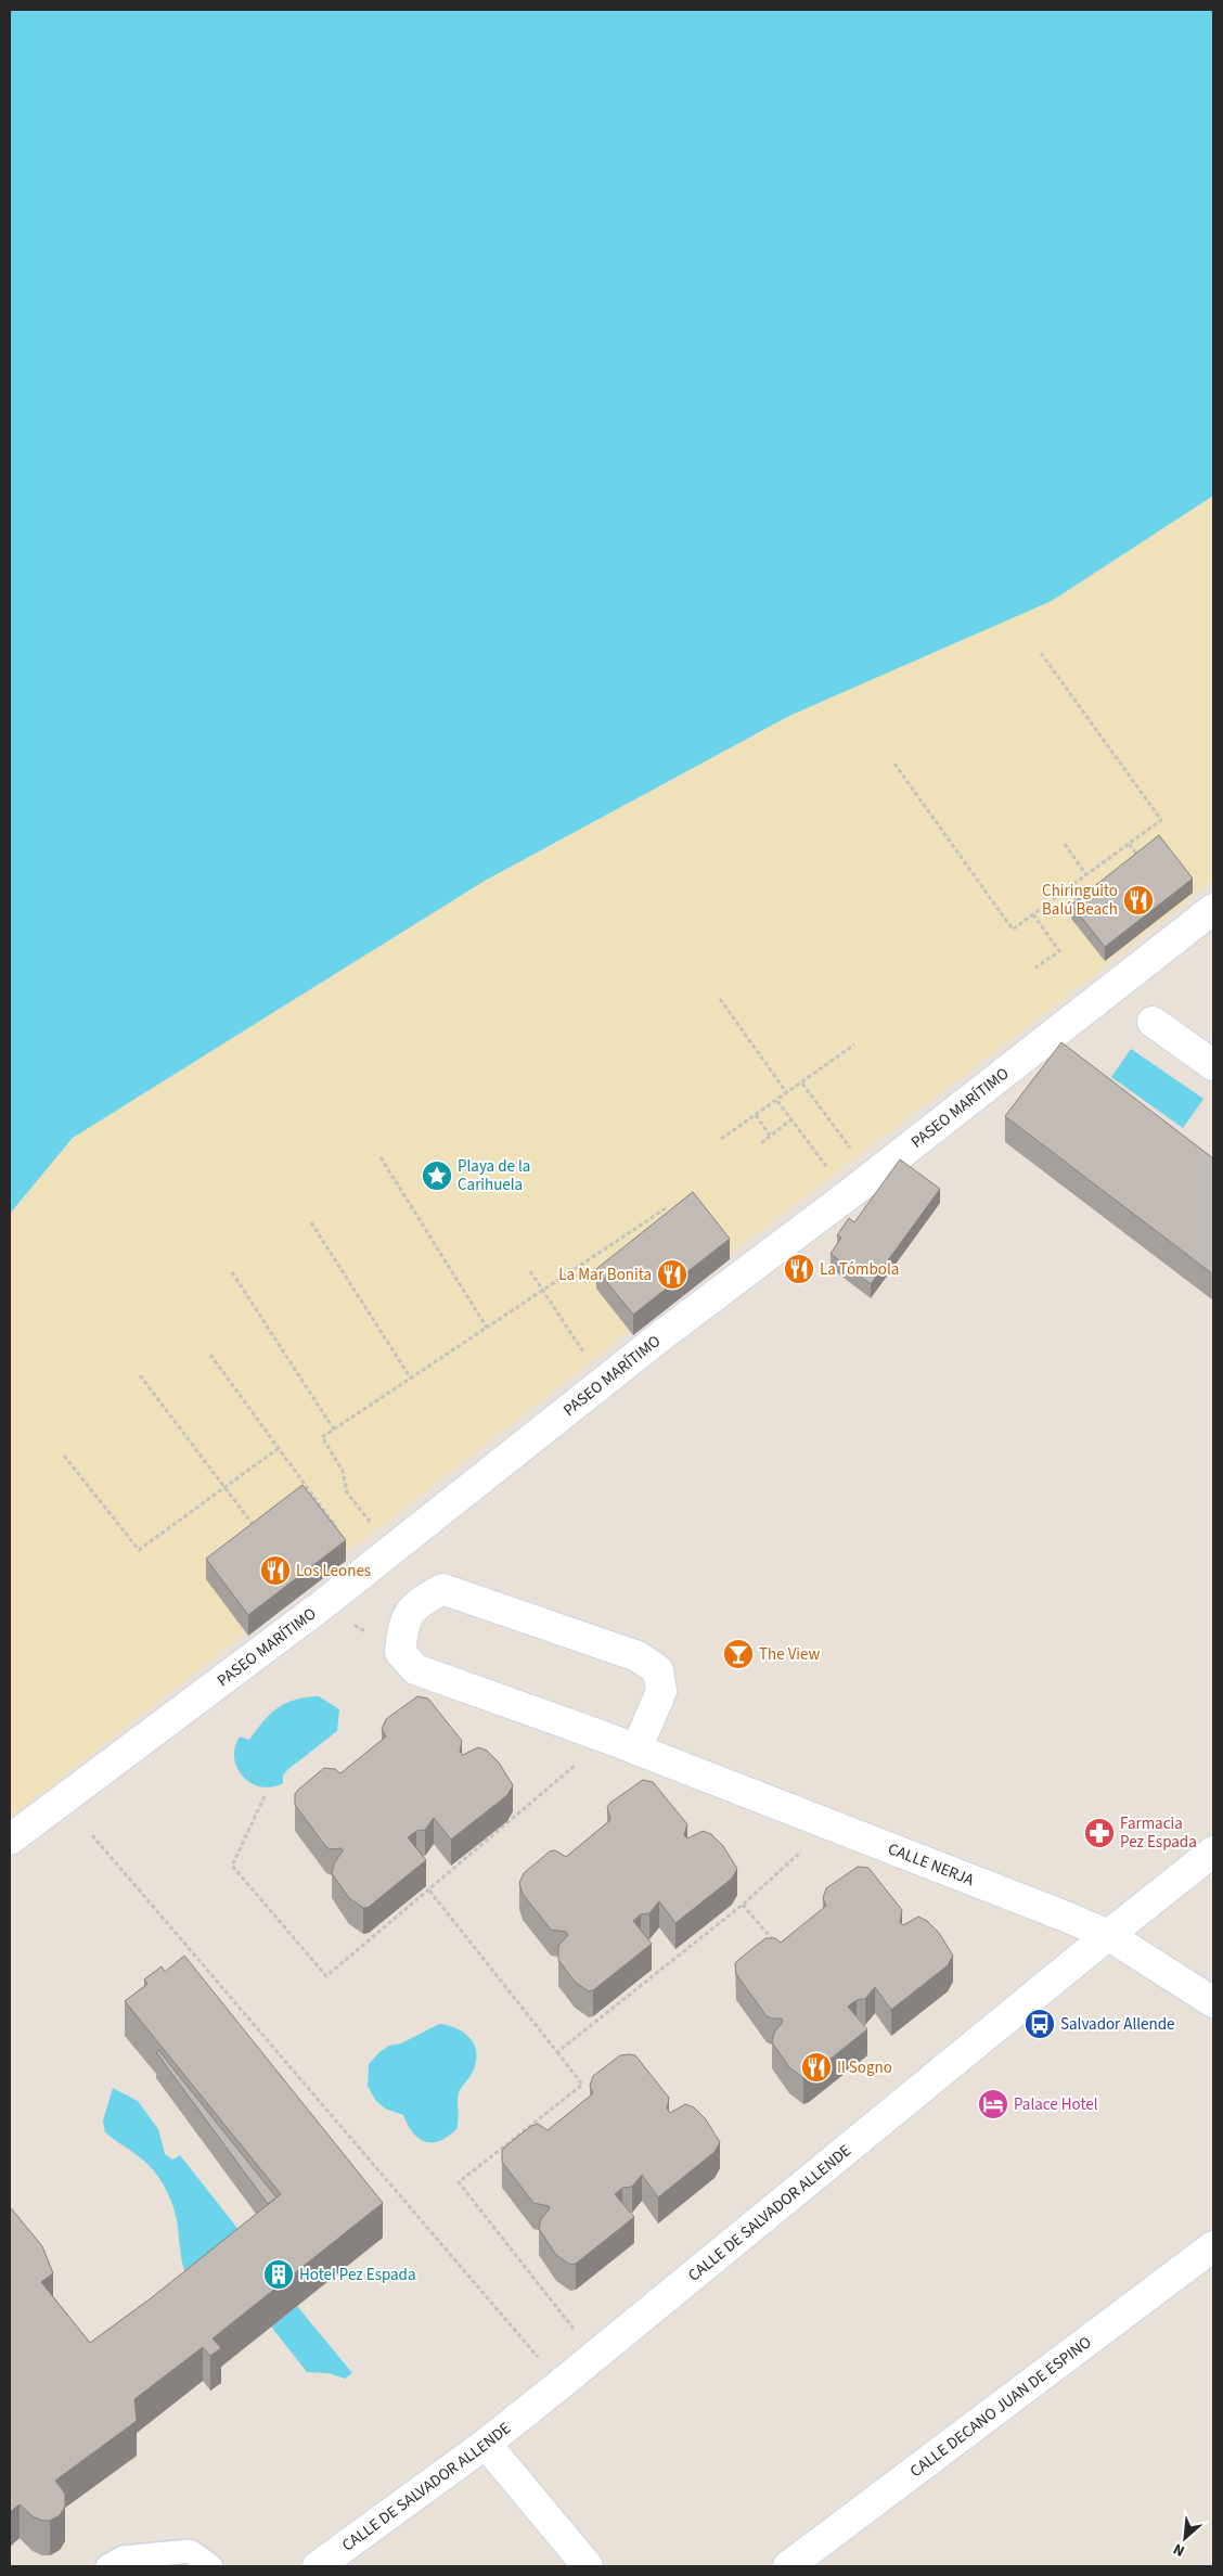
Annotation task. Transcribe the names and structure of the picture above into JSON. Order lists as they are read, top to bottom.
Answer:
{
  "streets": {
    "street": [
      "PASEO MARÍTIMO",
      "CALLE NERJA",
      "CALLE DE SALVADOR ALLENDE",
      "CALLE DECANO JUAN DE ESPINO"
    ]
  },
  "crossings": [
    ["CALLE NERJA", "CALLE DE SALVADOR ALLENDE"]
  ],
  "places": {
    "restaurant": [
      "Chiringuito Balú Beach",
      "La Tómbola",
      "La Mar Bonita",
      "Los Leones",
      "Il Sogno"
    ],
    "place": ["Playa de la Carihuela"],
    "bar": ["The View"],
    "pharmacy": ["Farmacia Pez Espada"],
    "bus stop": ["Salvador Allende"],
    "hotel": ["Palace Hotel"],
    "building": ["Hotel Pez Espada"]
  },
  "north": "bottom left"
}
